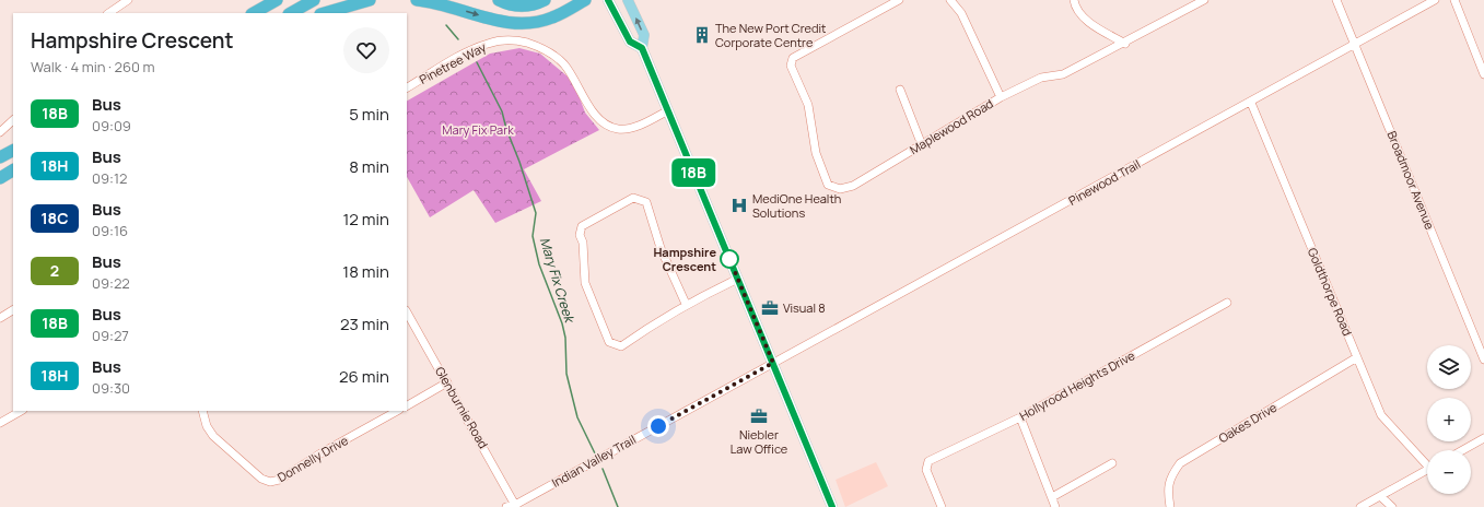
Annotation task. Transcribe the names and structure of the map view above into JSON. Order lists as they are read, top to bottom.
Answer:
{
  "streets": {
    "street": [
      "Pinetree Way",
      "Maplewood Road",
      "Broadmoor Avenue",
      "Pinewood Trail",
      "Goldthorpe Road",
      "Hollyrood Heights Drive",
      "Glenburnie Road",
      "Oakes Drive",
      "Donnelly Drive",
      "Indian Valley Trail"
    ]
  },
  "crossings": [
    ["Broadmoor Avenue", "Pinewood Trail"],
    ["Pinewood Trail", "Goldthorpe Road"],
    ["Pinewood Trail", "Indian Valley Trail"],
    ["Goldthorpe Road", "Oakes Drive"],
    ["Glenburnie Road", "Indian Valley Trail"]
  ],
  "water": ["Mary Fix Creek"],
  "parks": ["Mary Fix Park"],
  "places": {
    "building": ["The New Port Credit Corporate Centre"],
    "hospital": ["MediOne Health Solutions"],
    "other": ["Hampshire Crescent"],
    "office": ["Visual 8", "Niebler Law Office"]
  },
  "lines": ["bus line 18B"],
  "page": {
    "on_map": "18B",
    "heading": ["Hampshire Crescent", "Walk · 4 min · 260 m"],
    "list": [
      {
        "mark": "18B",
        "name": "Bus",
        "note": "09:09",
        "value": "5 min"
      },
      {
        "mark": "18H",
        "name": "Bus",
        "note": "09:12",
        "value": "8 min"
      },
      {
        "mark": "18C",
        "name": "Bus",
        "note": "09:16",
        "value": "12 min"
      },
      {
        "mark": "2",
        "name": "Bus",
        "note": "09:22",
        "value": "18 min"
      },
      {
        "mark": "18B",
        "name": "Bus",
        "note": "09:27",
        "value": "23 min"
      },
      {
        "mark": "18H",
        "name": "Bus",
        "note": "09:30",
        "value": "26 min"
      }
    ],
    "map_buttons": ["+", "−"]
  }
}
